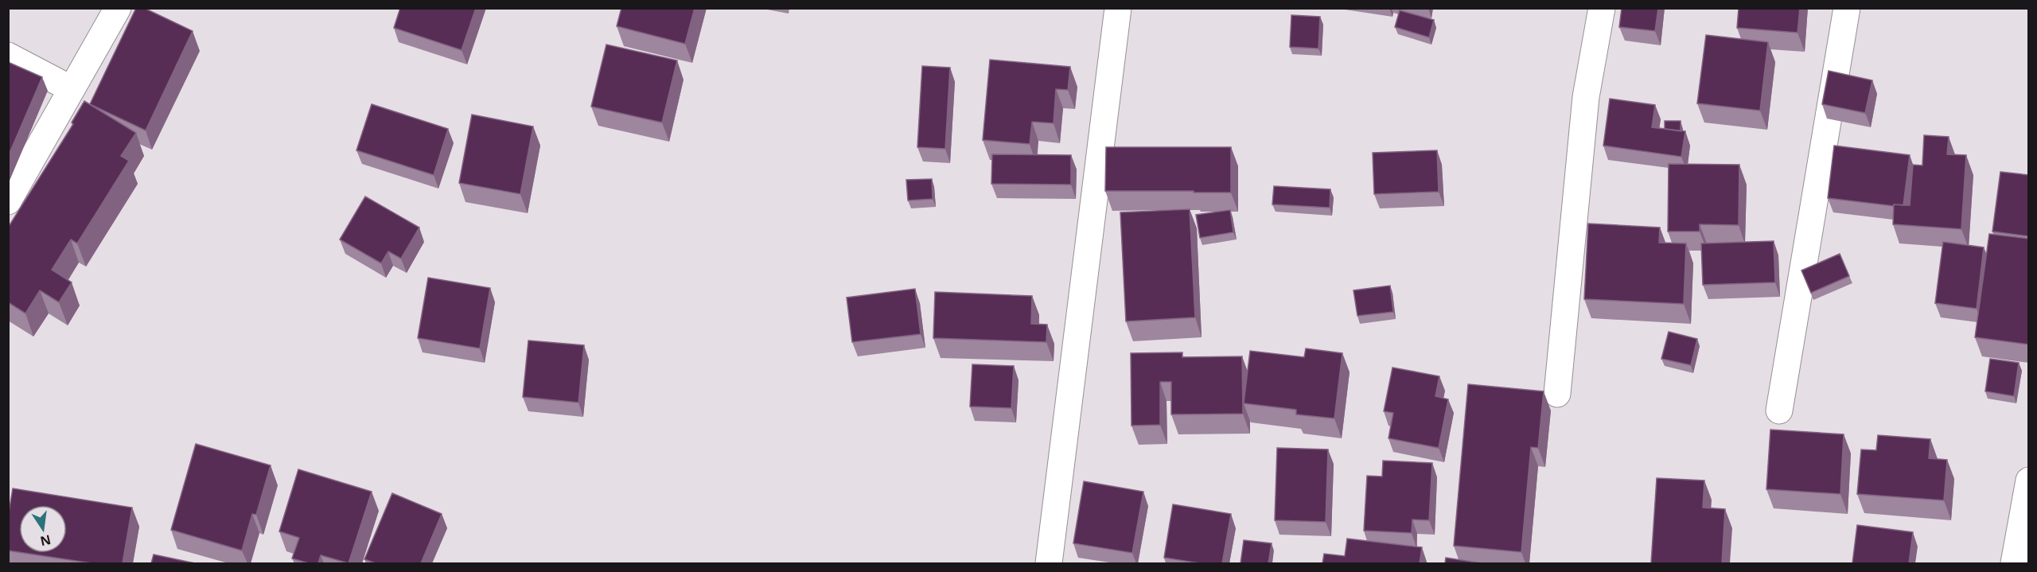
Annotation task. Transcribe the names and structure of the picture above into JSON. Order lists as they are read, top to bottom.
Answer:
{
  "north": "bottom"
}
